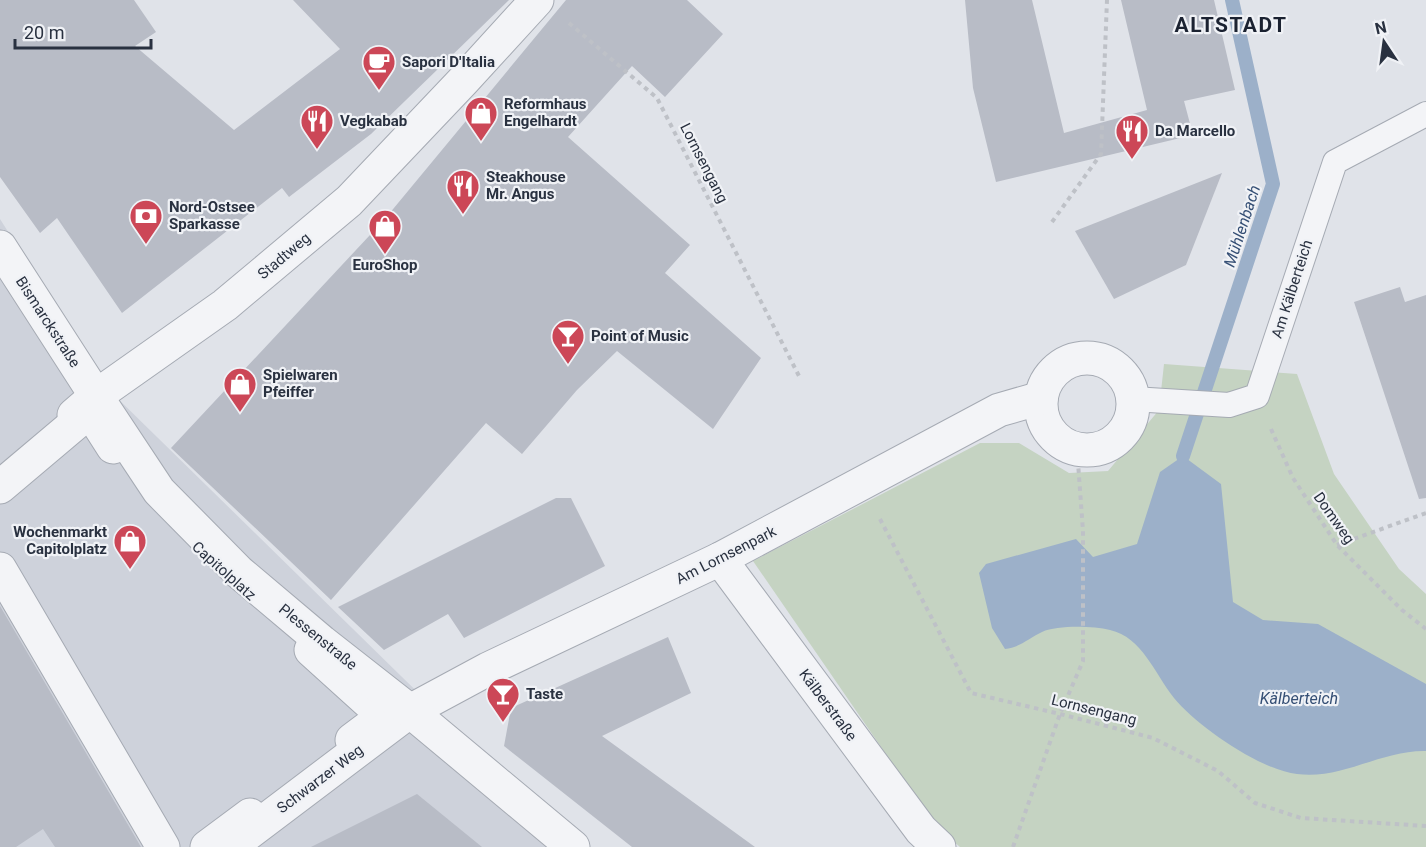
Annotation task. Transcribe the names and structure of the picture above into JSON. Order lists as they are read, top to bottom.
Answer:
{
  "streets": {
    "street": [
      "Stadtweg",
      "Bismarckstraße",
      "Am Lornsenpark",
      "Capitolplatz",
      "Plessenstraße",
      "Kälberstraße",
      "Schwarzer Weg"
    ],
    "lane": ["Am Kälberteich"],
    "path": ["Lornsengang", "Domweg"]
  },
  "crossings": [
    ["Lornsengang", "Stadtweg"],
    ["Lornsengang", "Am Lornsenpark"],
    ["Stadtweg", "Bismarckstraße"],
    ["Stadtweg", "Plessenstraße"],
    ["Am Kälberteich", "Domweg"],
    ["Bismarckstraße", "Plessenstraße"],
    ["Am Lornsenpark", "Plessenstraße"],
    ["Am Lornsenpark", "Kälberstraße"],
    ["Am Lornsenpark", "Schwarzer Weg"],
    ["Plessenstraße", "Schwarzer Weg"]
  ],
  "districts": ["ALTSTADT"],
  "water": ["Mühlenbach", "Kälberteich"],
  "places": {
    "cafe": ["Sapori D'Italia"],
    "shop": [
      "Reformhaus Engelhardt",
      "EuroShop",
      "Spielwaren Pfeiffer",
      "Wochenmarkt Capitolplatz"
    ],
    "restaurant": ["Vegkabab", "Da Marcello", "Steakhouse Mr. Angus"],
    "bank": ["Nord-Ostsee Sparkasse"],
    "bar": ["Point of Music", "Taste"]
  },
  "scale_bar": "20 m",
  "north": "top"
}
